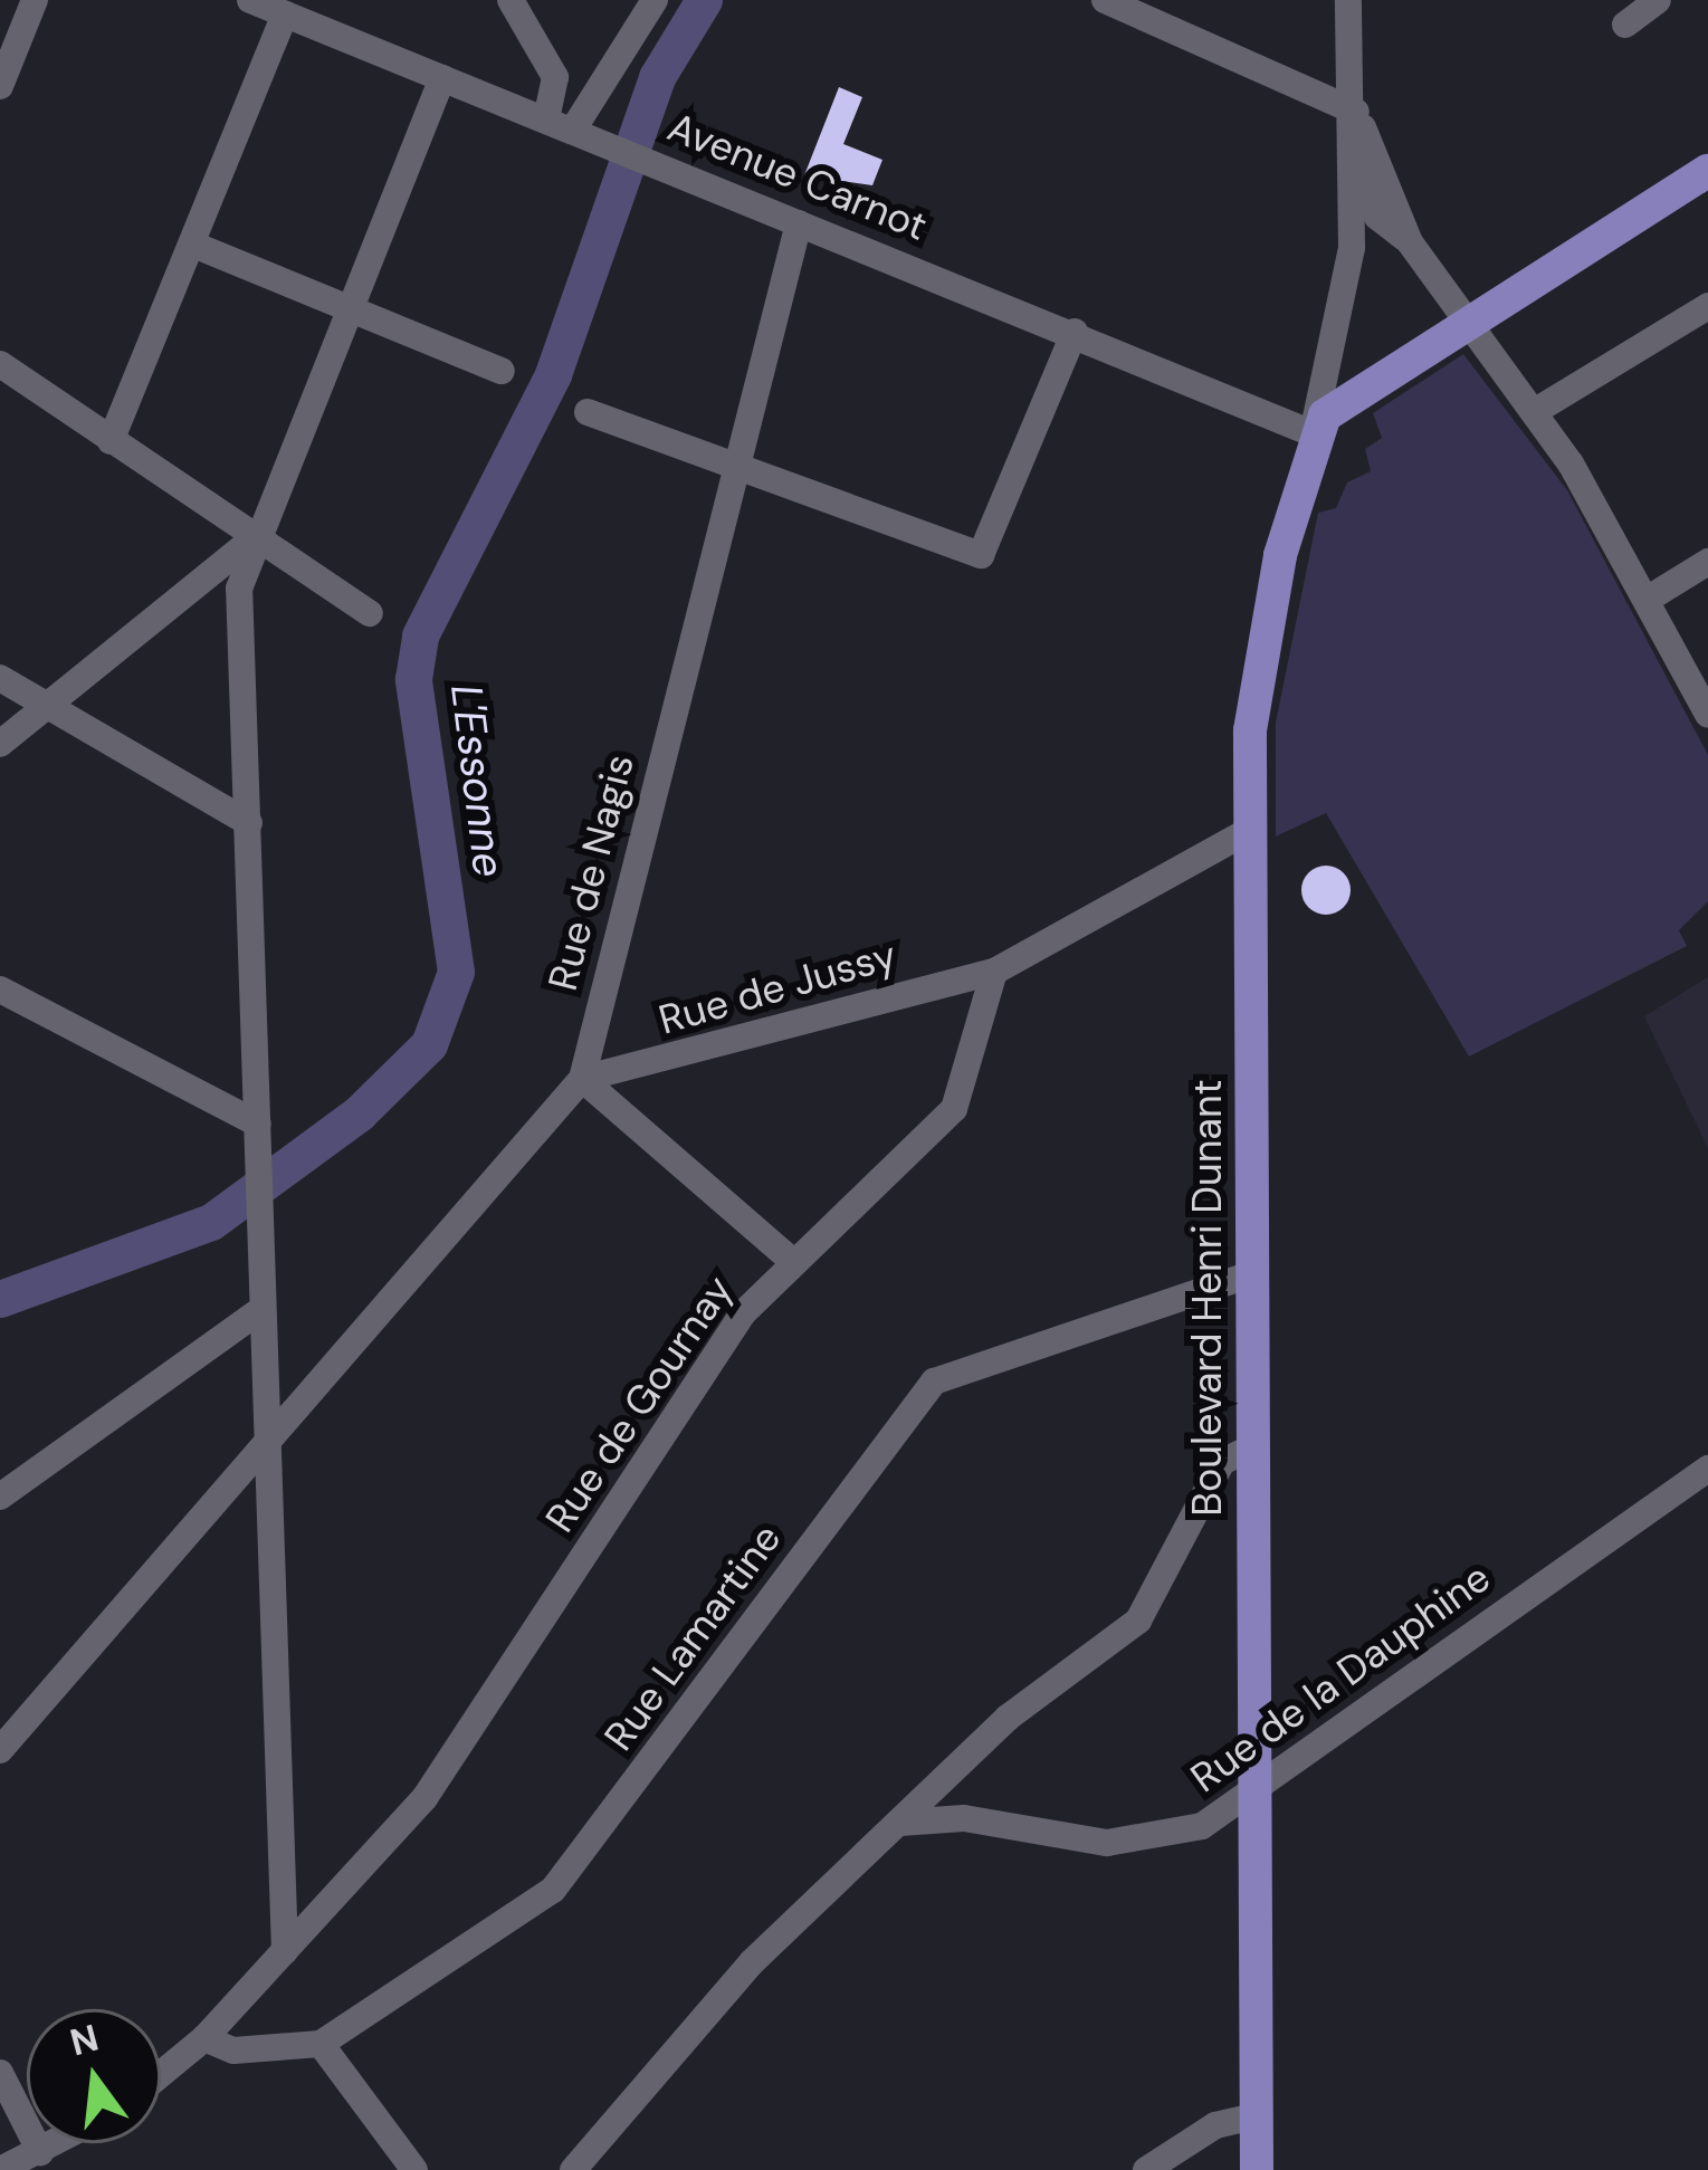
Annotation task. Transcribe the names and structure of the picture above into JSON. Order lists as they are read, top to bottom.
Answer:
{
  "streets": {
    "main road": ["Boulevard Henri Dunant"],
    "street": [
      "Avenue Carnot",
      "Rue de Nagis",
      "Rue de Jussy",
      "Rue de Gournay",
      "Rue Lamartine",
      "Rue de la Dauphine"
    ]
  },
  "crossings": [
    ["Avenue Carnot", "Rue de Nagis"],
    ["Avenue Carnot", "Boulevard Henri Dunant"],
    ["Rue de Nagis", "Rue de Jussy"],
    ["Rue de Jussy", "Rue de Gournay"],
    ["Boulevard Henri Dunant", "Rue Lamartine"],
    ["Boulevard Henri Dunant", "Rue de la Dauphine"],
    ["Rue de Gournay", "Rue Lamartine"]
  ],
  "water": ["L'Essonne"],
  "north": "top"
}
